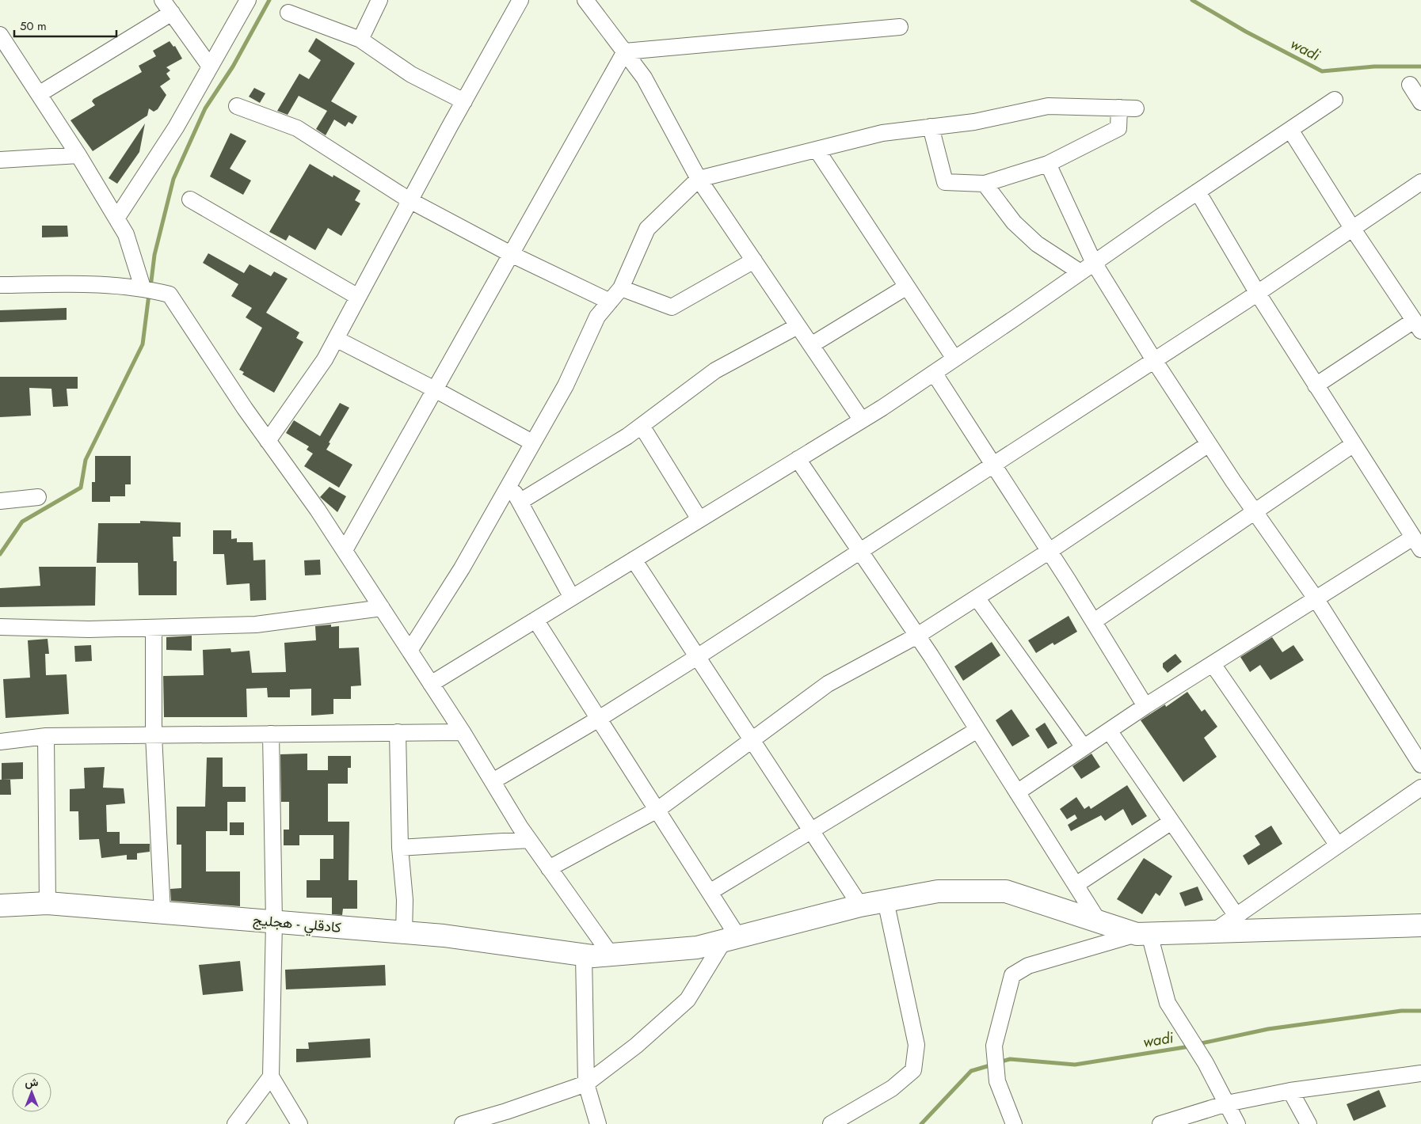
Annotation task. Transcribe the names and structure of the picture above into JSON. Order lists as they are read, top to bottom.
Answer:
{
  "streets": {
    "street": ["كادقلي - هجليج"]
  },
  "water": ["wadi"],
  "scale_bar": "50 m",
  "north": "top"
}
